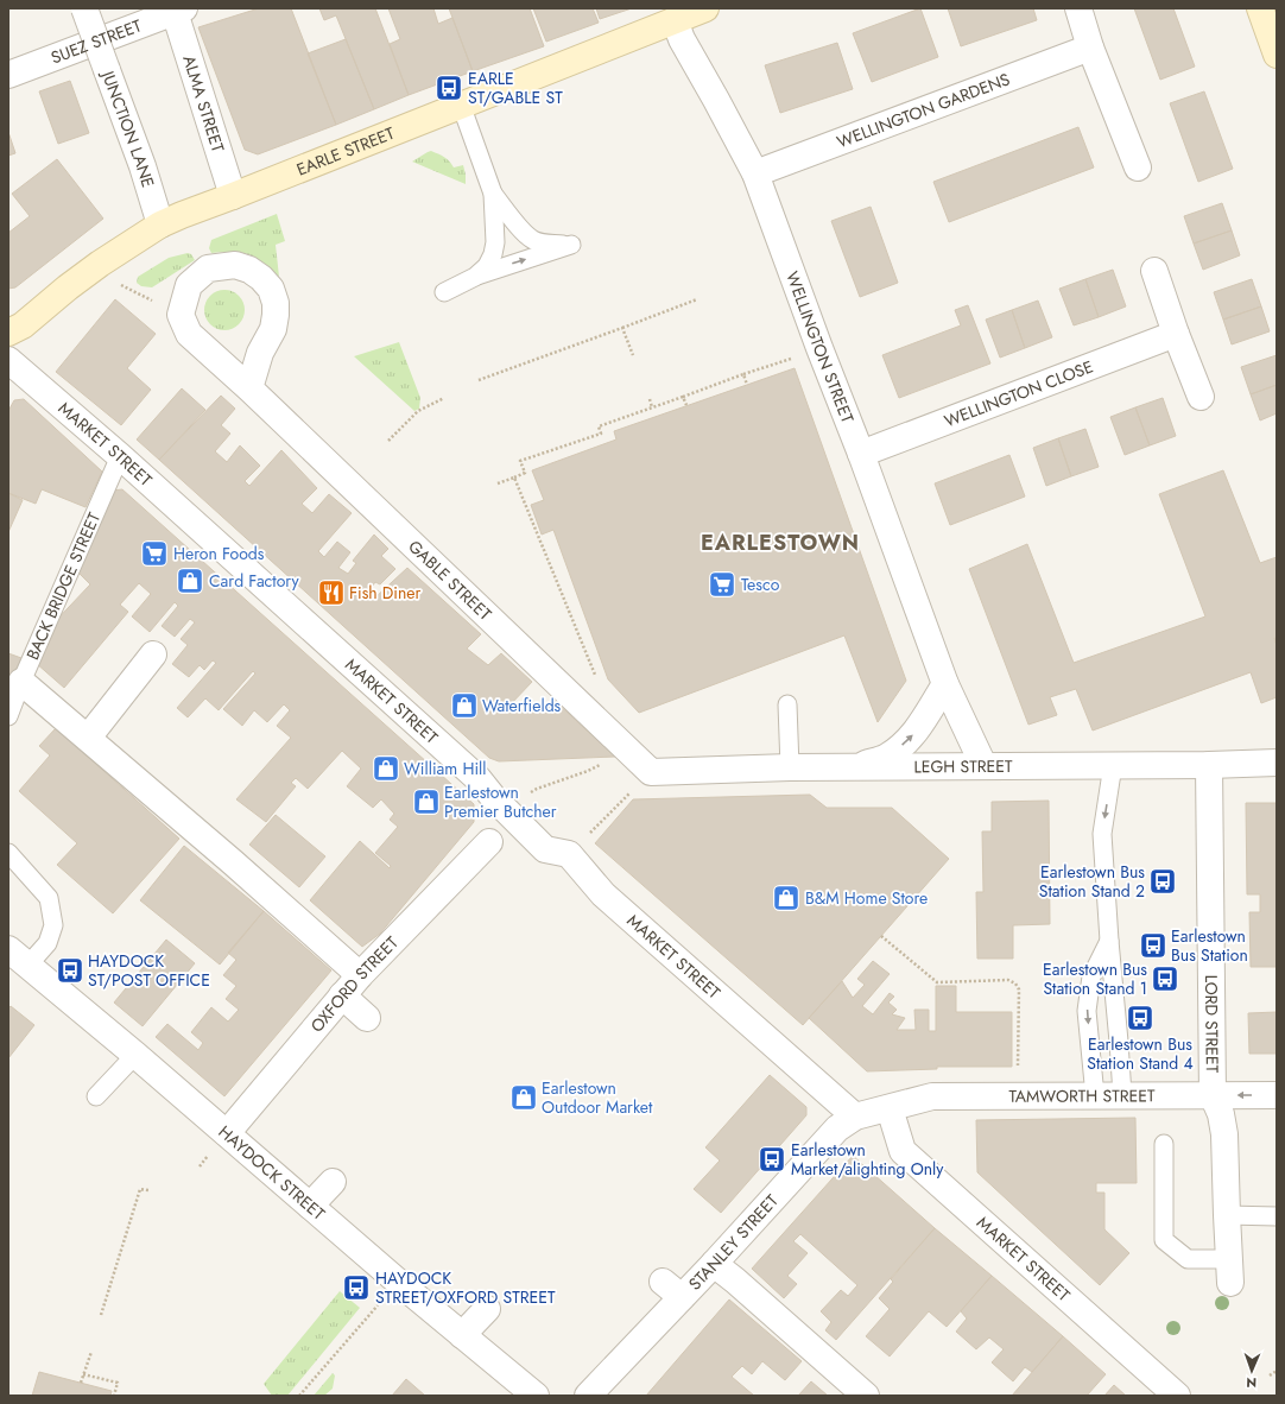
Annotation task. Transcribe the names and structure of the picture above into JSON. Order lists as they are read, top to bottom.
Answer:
{
  "streets": {
    "street": [
      "SUEZ STREET",
      "ALMA STREET",
      "WELLINGTON GARDENS",
      "JUNCTION LANE",
      "EARLE STREET",
      "WELLINGTON STREET",
      "WELLINGTON CLOSE",
      "MARKET STREET",
      "GABLE STREET",
      "LEGH STREET",
      "OXFORD STREET",
      "LORD STREET",
      "TAMWORTH STREET",
      "HAYDOCK STREET",
      "STANLEY STREET"
    ],
    "lane": ["BACK BRIDGE STREET"]
  },
  "crossings": [
    ["SUEZ STREET", "ALMA STREET"],
    ["ALMA STREET", "EARLE STREET"],
    ["WELLINGTON GARDENS", "WELLINGTON STREET"],
    ["JUNCTION LANE", "EARLE STREET"],
    ["EARLE STREET", "WELLINGTON STREET"],
    ["WELLINGTON STREET", "WELLINGTON CLOSE"],
    ["WELLINGTON STREET", "LEGH STREET"],
    ["MARKET STREET", "BACK BRIDGE STREET"],
    ["MARKET STREET", "TAMWORTH STREET"],
    ["MARKET STREET", "STANLEY STREET"],
    ["GABLE STREET", "LEGH STREET"],
    ["LEGH STREET", "LORD STREET"],
    ["OXFORD STREET", "HAYDOCK STREET"],
    ["LORD STREET", "TAMWORTH STREET"],
    ["TAMWORTH STREET", "STANLEY STREET"]
  ],
  "districts": ["EARLESTOWN"],
  "places": {
    "bus stop": [
      "EARLE ST/GABLE ST",
      "Earlestown Bus Station Stand 2",
      "Earlestown Bus Station",
      "HAYDOCK ST/POST OFFICE",
      "Earlestown Bus Station Stand 1",
      "Earlestown Bus Station Stand 4",
      "Earlestown Market/alighting Only",
      "HAYDOCK STREET/OXFORD STREET"
    ],
    "supermarket": ["Heron Foods", "Tesco"],
    "shop": [
      "Card Factory",
      "Waterfields",
      "William Hill",
      "Earlestown Premier Butcher",
      "B&M Home Store",
      "Earlestown Outdoor Market"
    ],
    "restaurant": ["Fish Diner"]
  },
  "north": "bottom"
}
